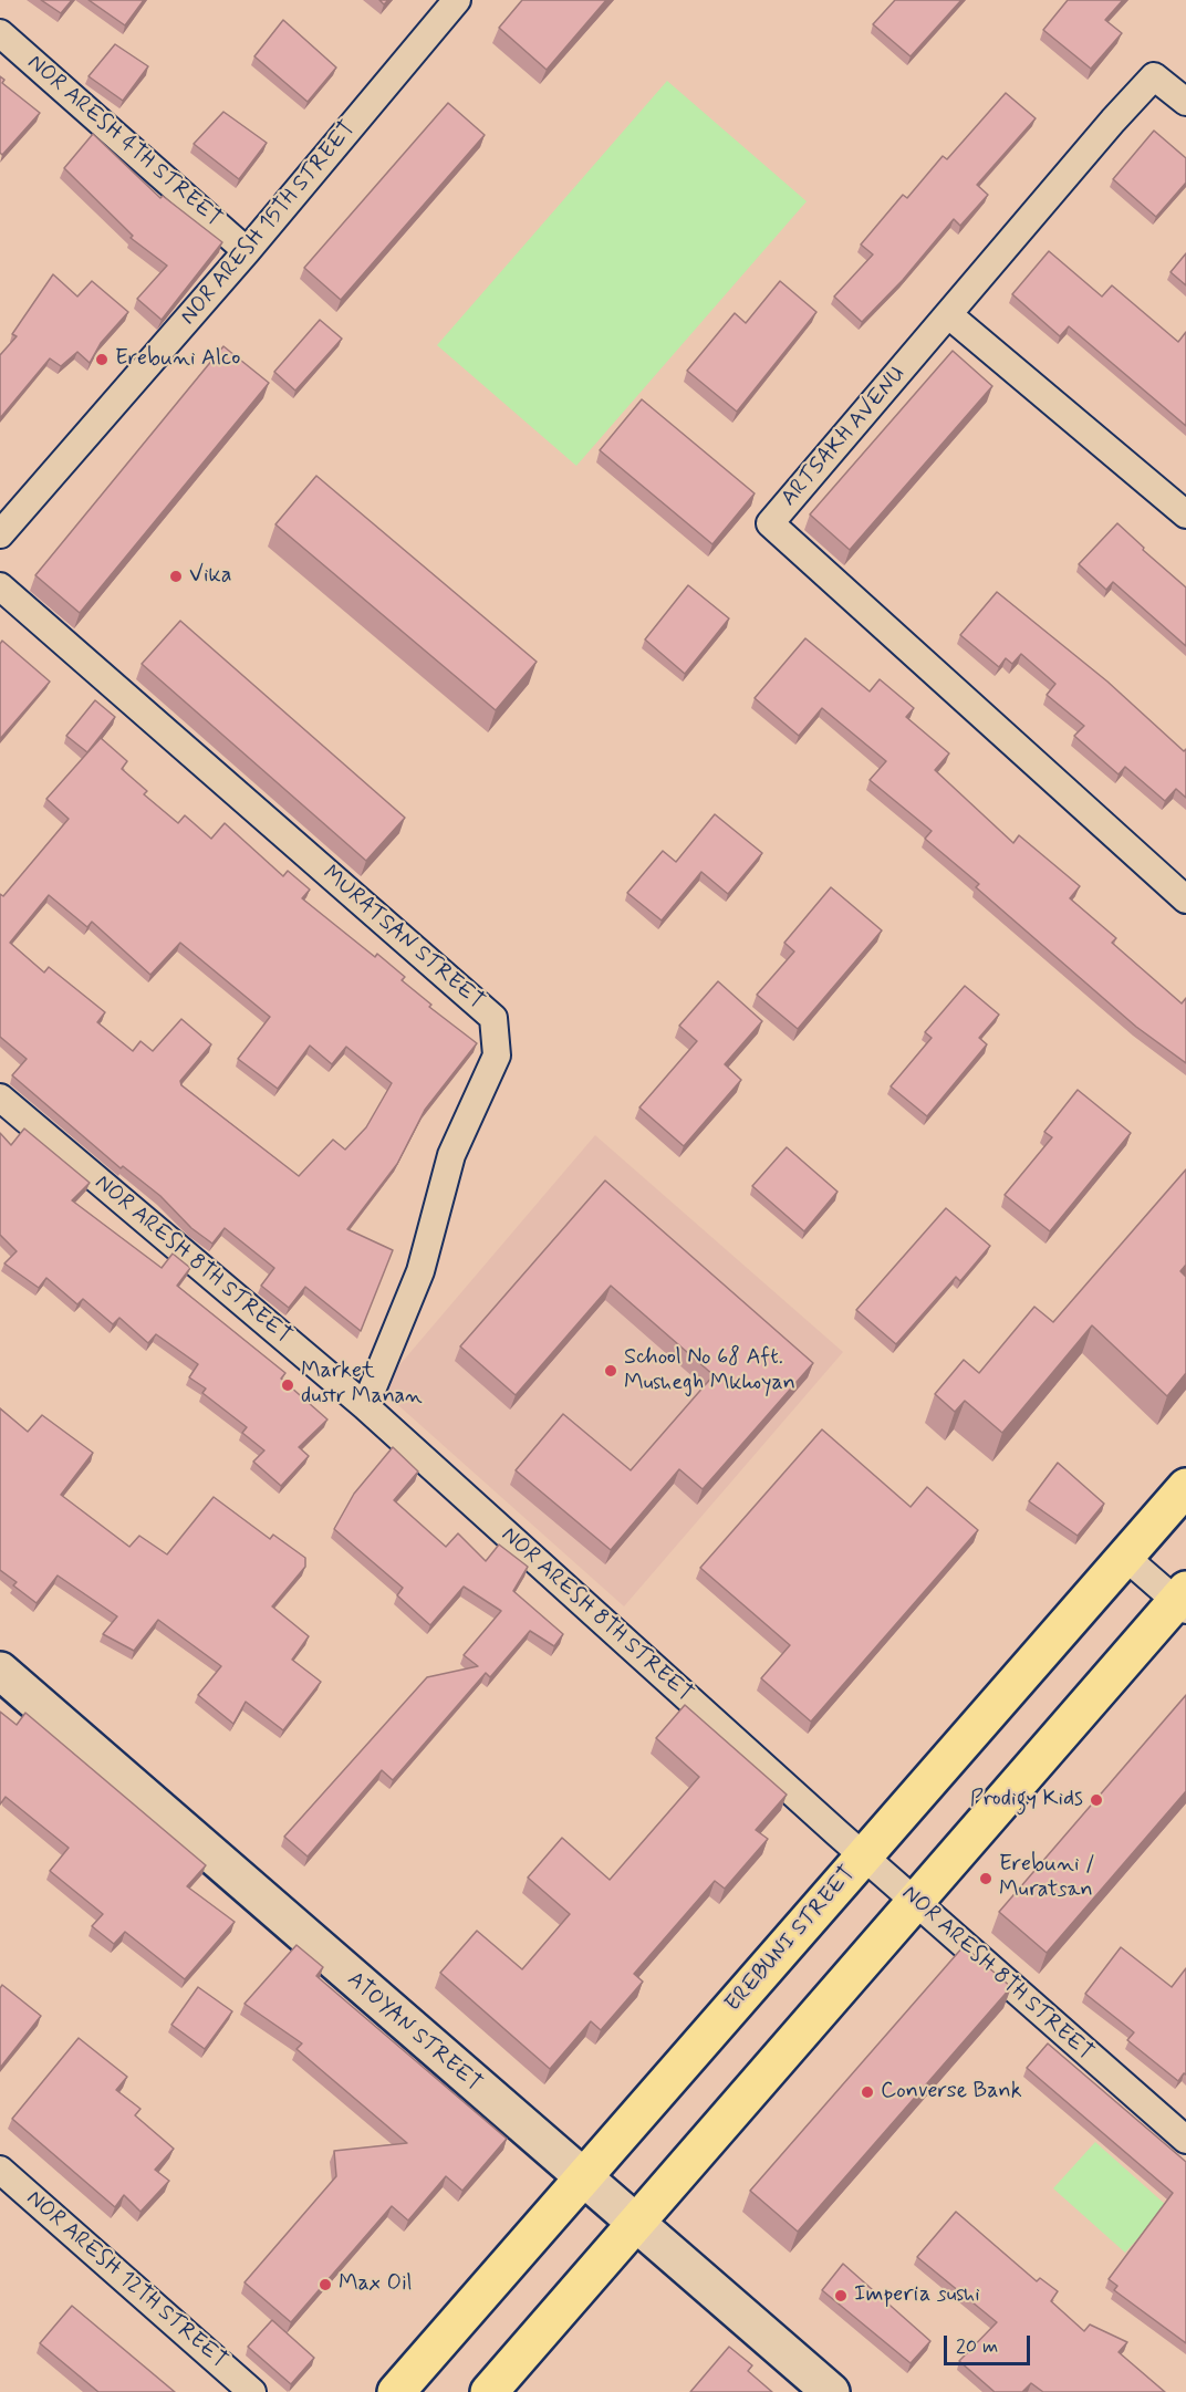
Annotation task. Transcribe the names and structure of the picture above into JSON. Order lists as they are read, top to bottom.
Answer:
{
  "streets": {
    "main road": ["EREBUNI STREET", "ATOYAN STREET"],
    "street": [
      "NOR ARESH 4TH STREET",
      "NOR ARESH 15TH STREET",
      "ARTSAKH AVENU",
      "MURATSAN STREET",
      "NOR ARESH 8TH STREET",
      "NOR ARESH 12TH STREET"
    ]
  },
  "crossings": [
    ["NOR ARESH 4TH STREET", "NOR ARESH 15TH STREET"],
    ["MURATSAN STREET", "NOR ARESH 8TH STREET"],
    ["NOR ARESH 8TH STREET", "EREBUNI STREET"],
    ["EREBUNI STREET", "ATOYAN STREET"]
  ],
  "places": [
    "Erebuni Alco",
    "Vika",
    "School No 68 Aft. Mushegh Mkhoyan",
    "Market dustr Manan",
    "Prodigy Kids",
    "Erebuni / Muratsan",
    "Converse Bank",
    "Max Oil",
    "Imperia sushi"
  ],
  "scale_bar": "20 m"
}
